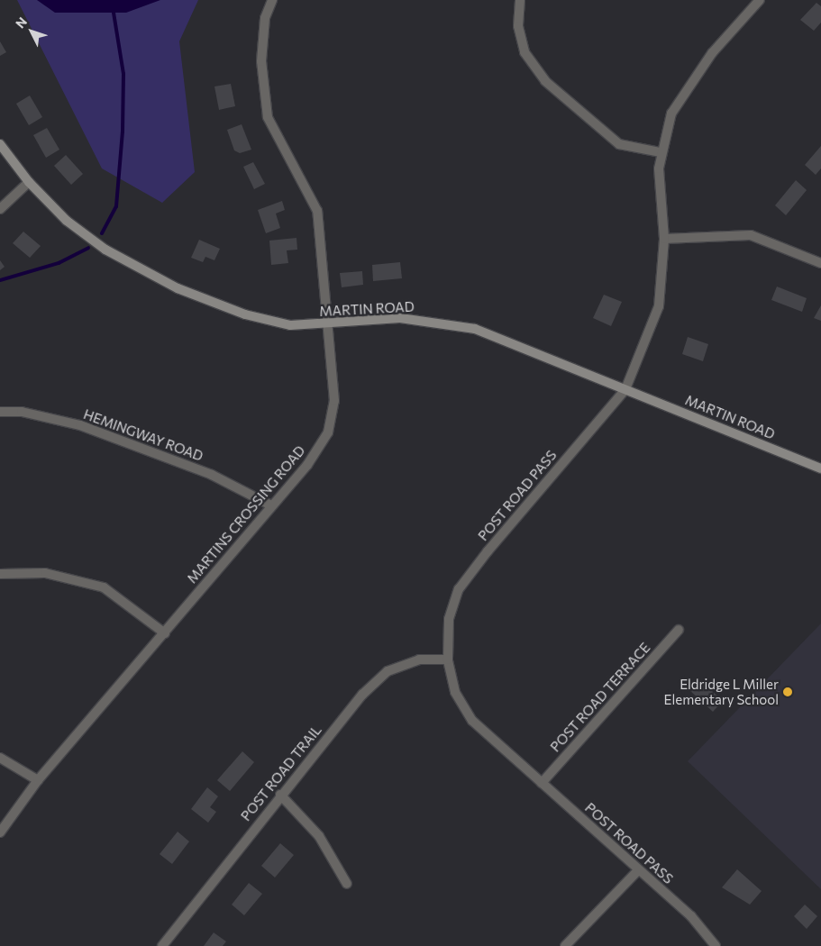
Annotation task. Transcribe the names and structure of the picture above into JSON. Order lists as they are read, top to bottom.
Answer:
{
  "streets": {
    "street": [
      "MARTIN ROAD",
      "HEMINGWAY ROAD",
      "POST ROAD PASS",
      "MARTINS CROSSING ROAD",
      "POST ROAD TERRACE",
      "POST ROAD TRAIL"
    ]
  },
  "crossings": [
    ["MARTIN ROAD", "POST ROAD PASS"],
    ["MARTIN ROAD", "MARTINS CROSSING ROAD"],
    ["HEMINGWAY ROAD", "MARTINS CROSSING ROAD"],
    ["POST ROAD PASS", "POST ROAD TERRACE"],
    ["POST ROAD PASS", "POST ROAD TRAIL"]
  ],
  "places": ["Eldridge L Miller Elementary School"],
  "north": "top left"
}
